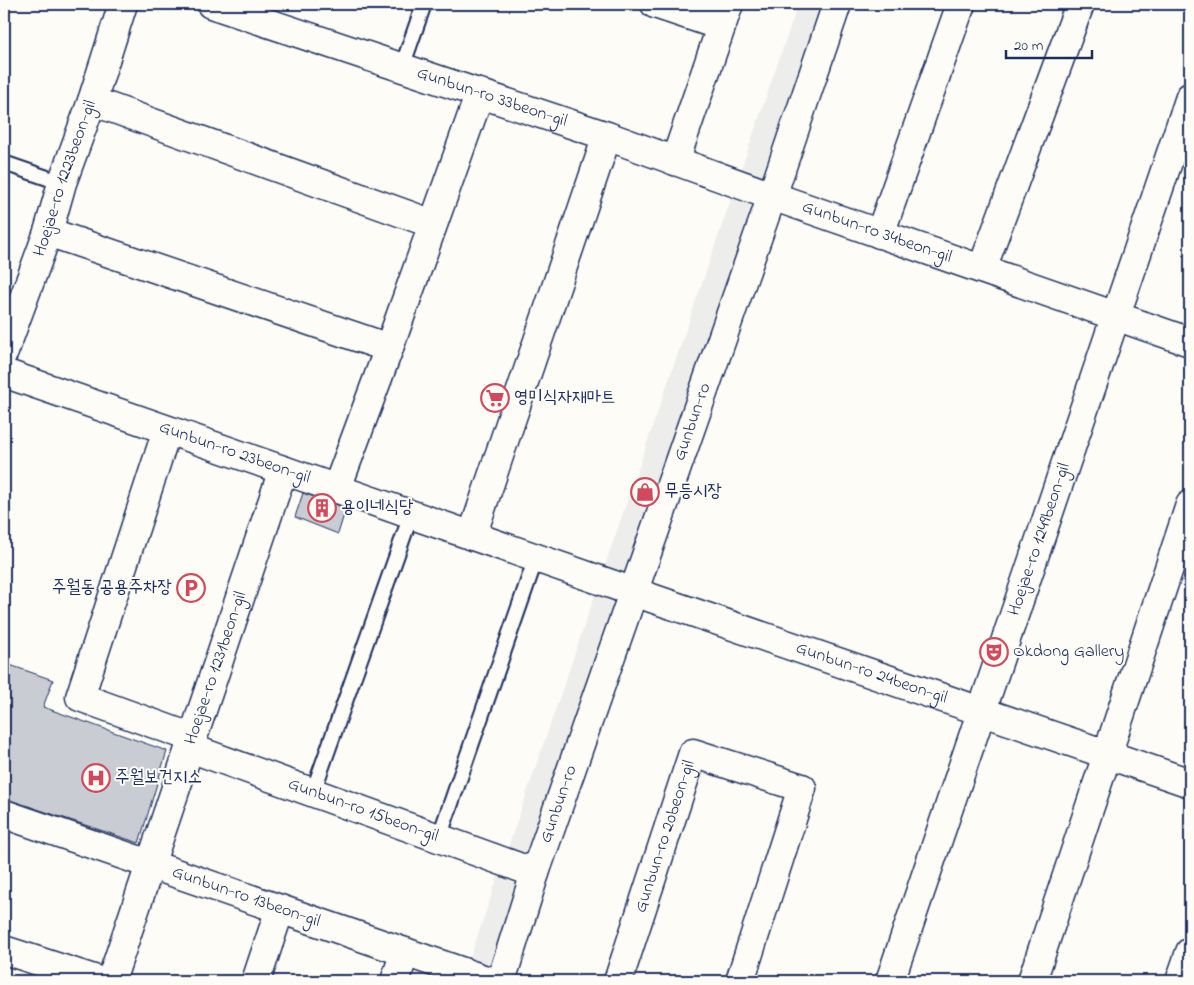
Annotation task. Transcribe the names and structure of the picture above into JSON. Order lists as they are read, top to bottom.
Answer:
{
  "streets": {
    "street": [
      "Gunbun-ro 33beon-gil",
      "Hoejae-ro 1223beon-gil",
      "Gunbun-ro 34beon-gil",
      "Gunbun-ro",
      "Gunbun-ro 23beon-gil",
      "Hoejae-ro 1249beon-gil",
      "Hoejae-ro 1231beon-gil",
      "Gunbun-ro 24beon-gil",
      "Gunbun-ro 15beon-gil",
      "Gunbun-ro 20beon-gil",
      "Gunbun-ro 13beon-gil"
    ]
  },
  "crossings": [
    ["Gunbun-ro 33beon-gil", "Gunbun-ro 34beon-gil"],
    ["Gunbun-ro 33beon-gil", "Gunbun-ro"],
    ["Gunbun-ro 34beon-gil", "Gunbun-ro"],
    ["Gunbun-ro 34beon-gil", "Hoejae-ro 1249beon-gil"],
    ["Gunbun-ro", "Gunbun-ro 23beon-gil"],
    ["Gunbun-ro", "Gunbun-ro 24beon-gil"],
    ["Gunbun-ro", "Gunbun-ro 15beon-gil"],
    ["Gunbun-ro 23beon-gil", "Hoejae-ro 1231beon-gil"],
    ["Gunbun-ro 23beon-gil", "Gunbun-ro 24beon-gil"],
    ["Gunbun-ro 23beon-gil", "Gunbun-ro 15beon-gil"],
    ["Hoejae-ro 1249beon-gil", "Gunbun-ro 24beon-gil"],
    ["Hoejae-ro 1231beon-gil", "Gunbun-ro 15beon-gil"],
    ["Hoejae-ro 1231beon-gil", "Gunbun-ro 13beon-gil"]
  ],
  "places": {
    "supermarket": ["영미식자재마트"],
    "shop": ["무등시장"],
    "building": ["용이네식당"],
    "parking": ["주월동 공용주차장"],
    "theatre": ["Okdong Gallery"],
    "hospital": ["주월보건지소"]
  },
  "scale_bar": "20 m"
}
